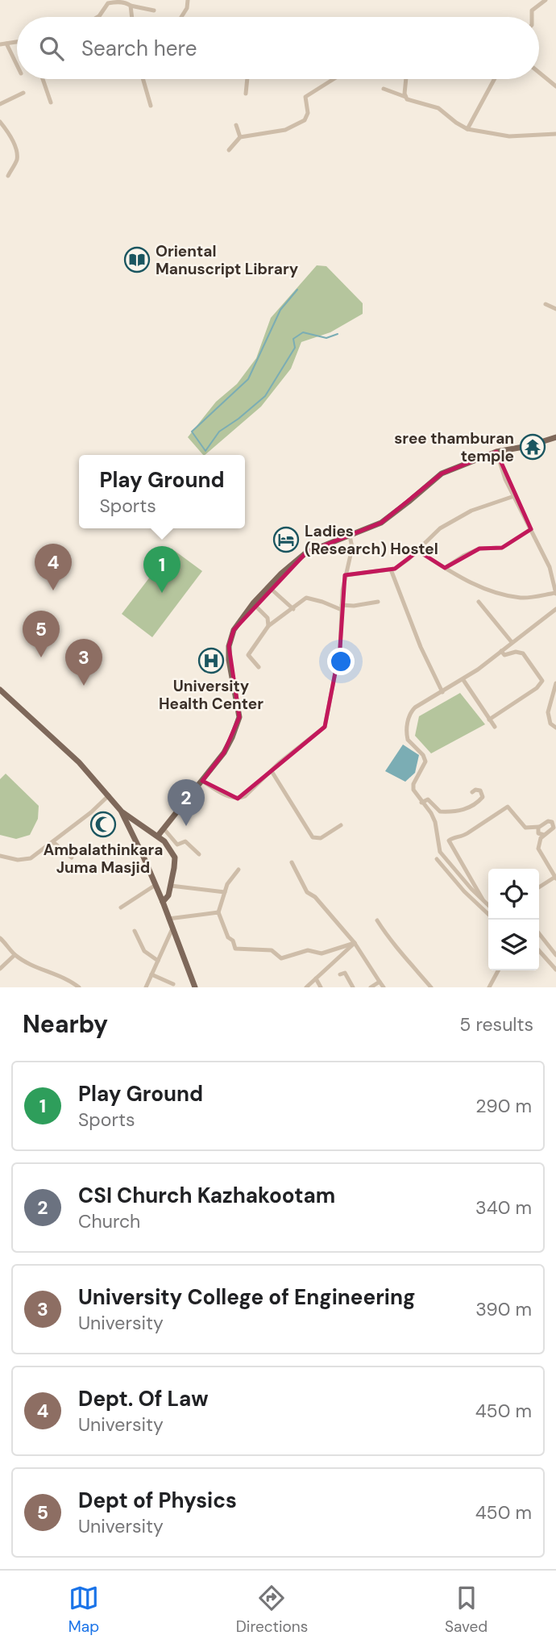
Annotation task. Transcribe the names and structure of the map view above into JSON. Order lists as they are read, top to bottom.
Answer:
{
  "places": {
    "library": ["Oriental Manuscript Library"],
    "temple": ["sree thamburan temple"],
    "hotel": ["Ladies (Research) Hostel"],
    "hospital": ["University Health Center"],
    "mosque": ["Ambalathinkara Juma Masjid"]
  },
  "page": {
    "search": "Search here",
    "popup": ["Play Ground", "Sports"],
    "pins": [
      "4",
      "1",
      "5",
      "3",
      "2"
    ],
    "heading": ["Nearby", "5 results"],
    "list": [
      {
        "mark": "1",
        "name": "Play Ground",
        "note": "Sports",
        "value": "290 m"
      },
      {
        "mark": "2",
        "name": "CSI Church Kazhakootam",
        "note": "Church",
        "value": "340 m"
      },
      {
        "mark": "3",
        "name": "University College of Engineering",
        "note": "University",
        "value": "390 m"
      },
      {
        "mark": "4",
        "name": "Dept. Of Law",
        "note": "University",
        "value": "450 m"
      },
      {
        "mark": "5",
        "name": "Dept of Physics",
        "note": "University",
        "value": "450 m"
      }
    ],
    "nav": ["Map", "Directions", "Saved"]
  }
}
